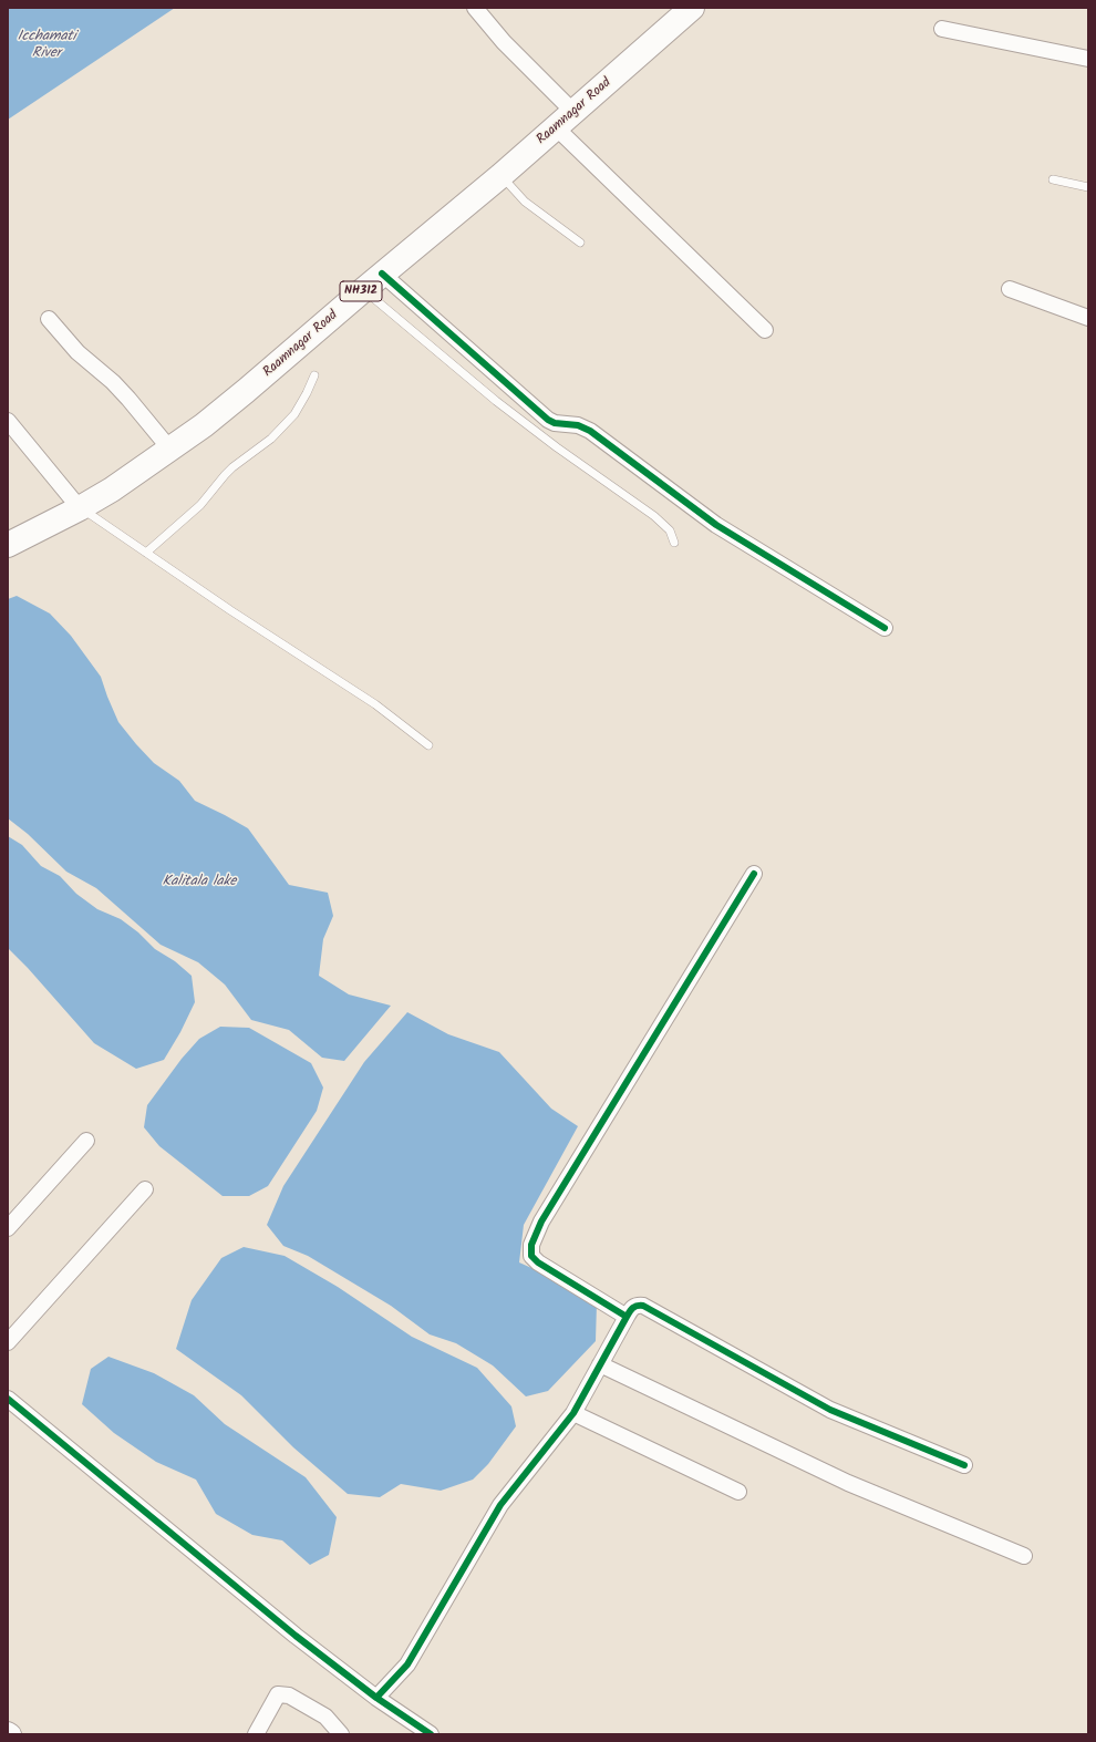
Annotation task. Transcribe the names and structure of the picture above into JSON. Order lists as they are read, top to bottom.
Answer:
{
  "streets": {
    "highway": ["Raamnagar Road", "NH312"]
  },
  "water": ["Icchamati River", "Kalitala lake"]
}
